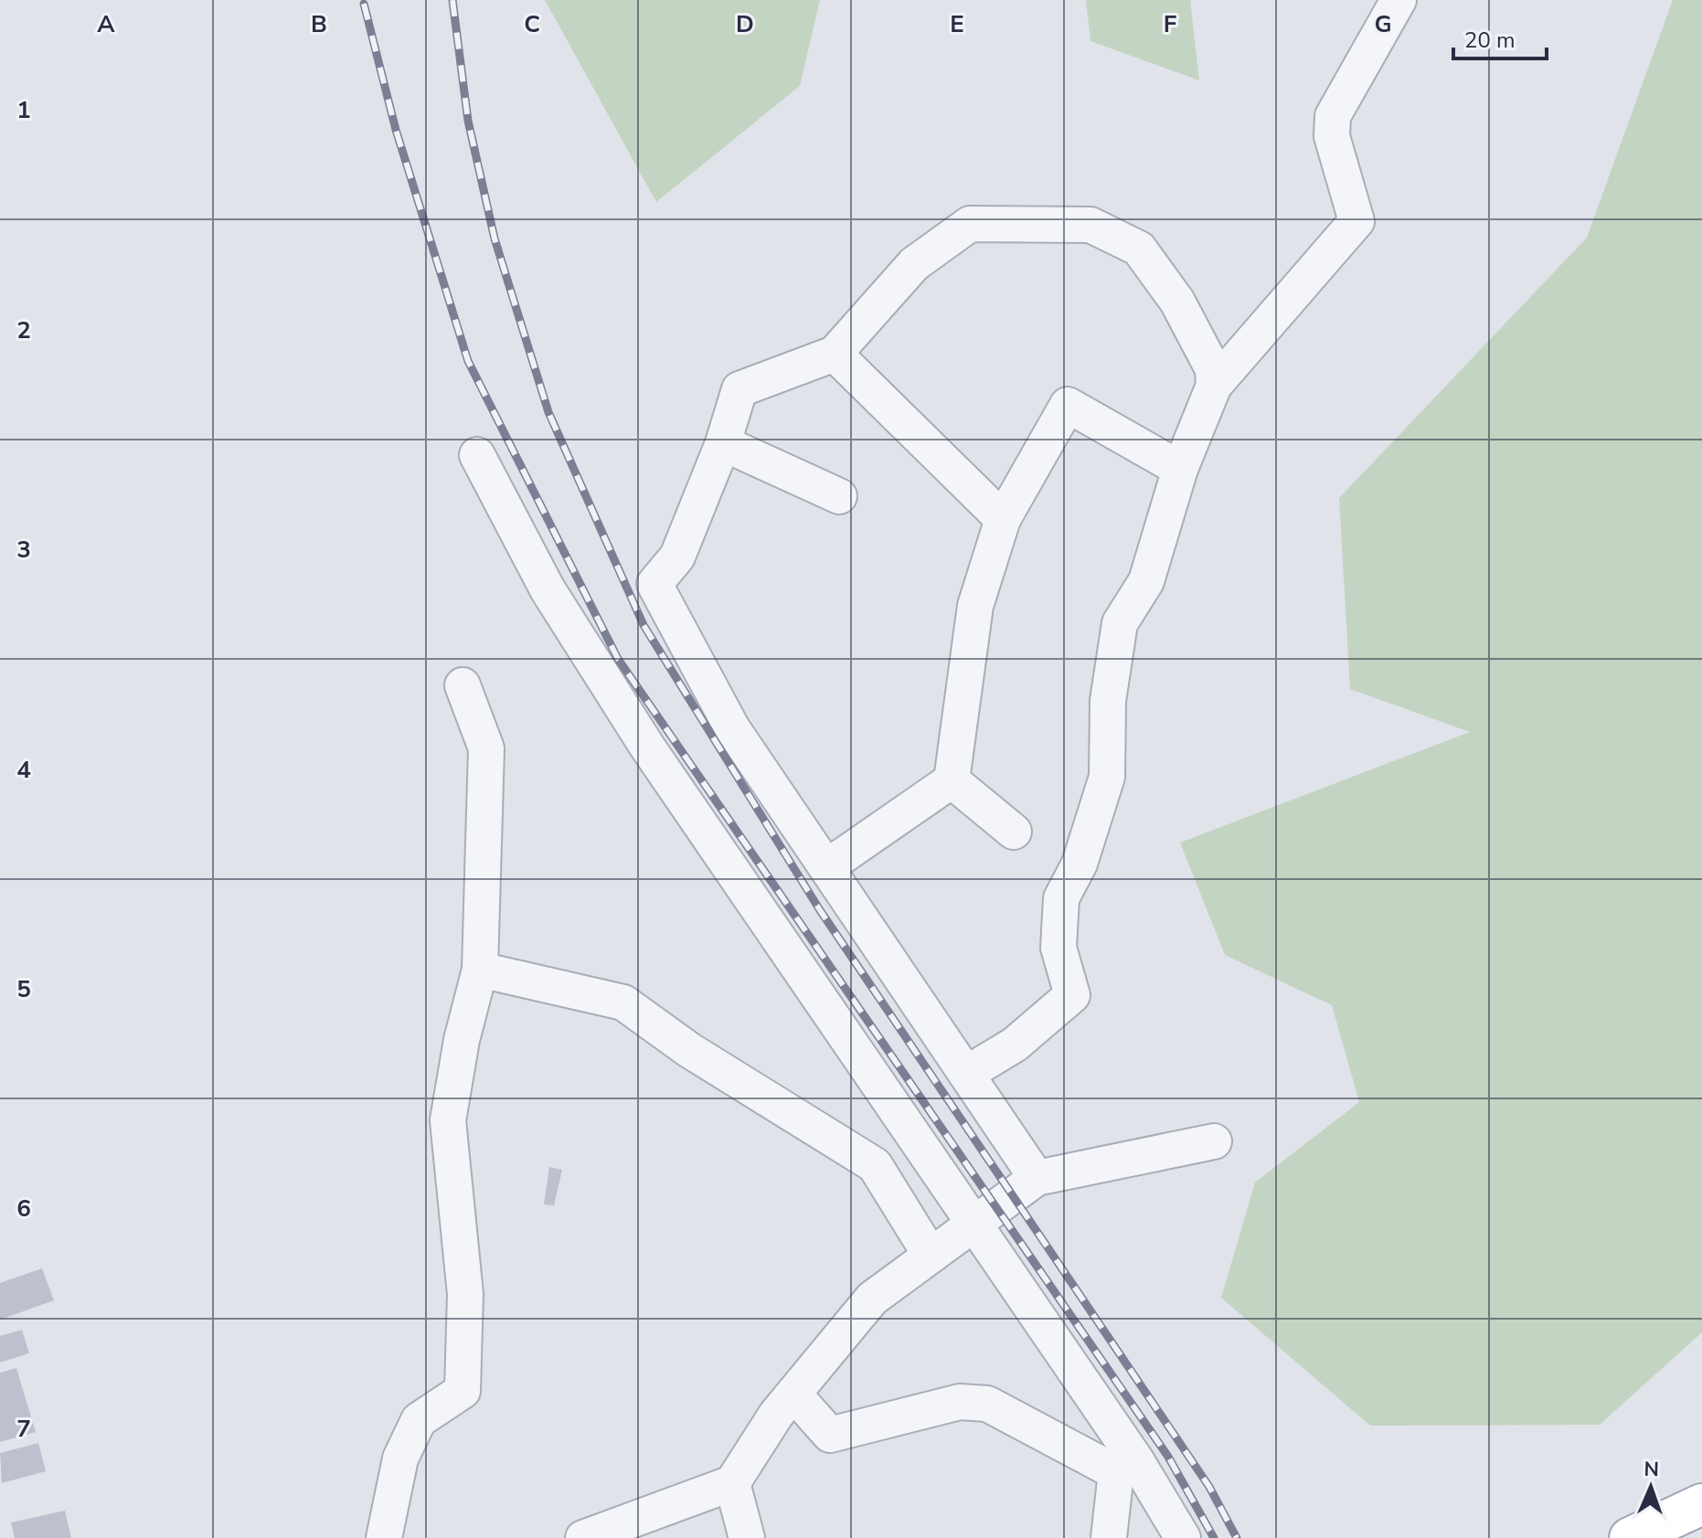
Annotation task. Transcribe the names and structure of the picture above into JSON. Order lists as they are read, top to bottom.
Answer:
{
  "scale_bar": "20 m",
  "north": "top",
  "grid": {
    "columns": [
      "A",
      "B",
      "C",
      "D",
      "E",
      "F",
      "G"
    ],
    "rows": [
      "1",
      "2",
      "3",
      "4",
      "5",
      "6",
      "7"
    ]
  }
}
